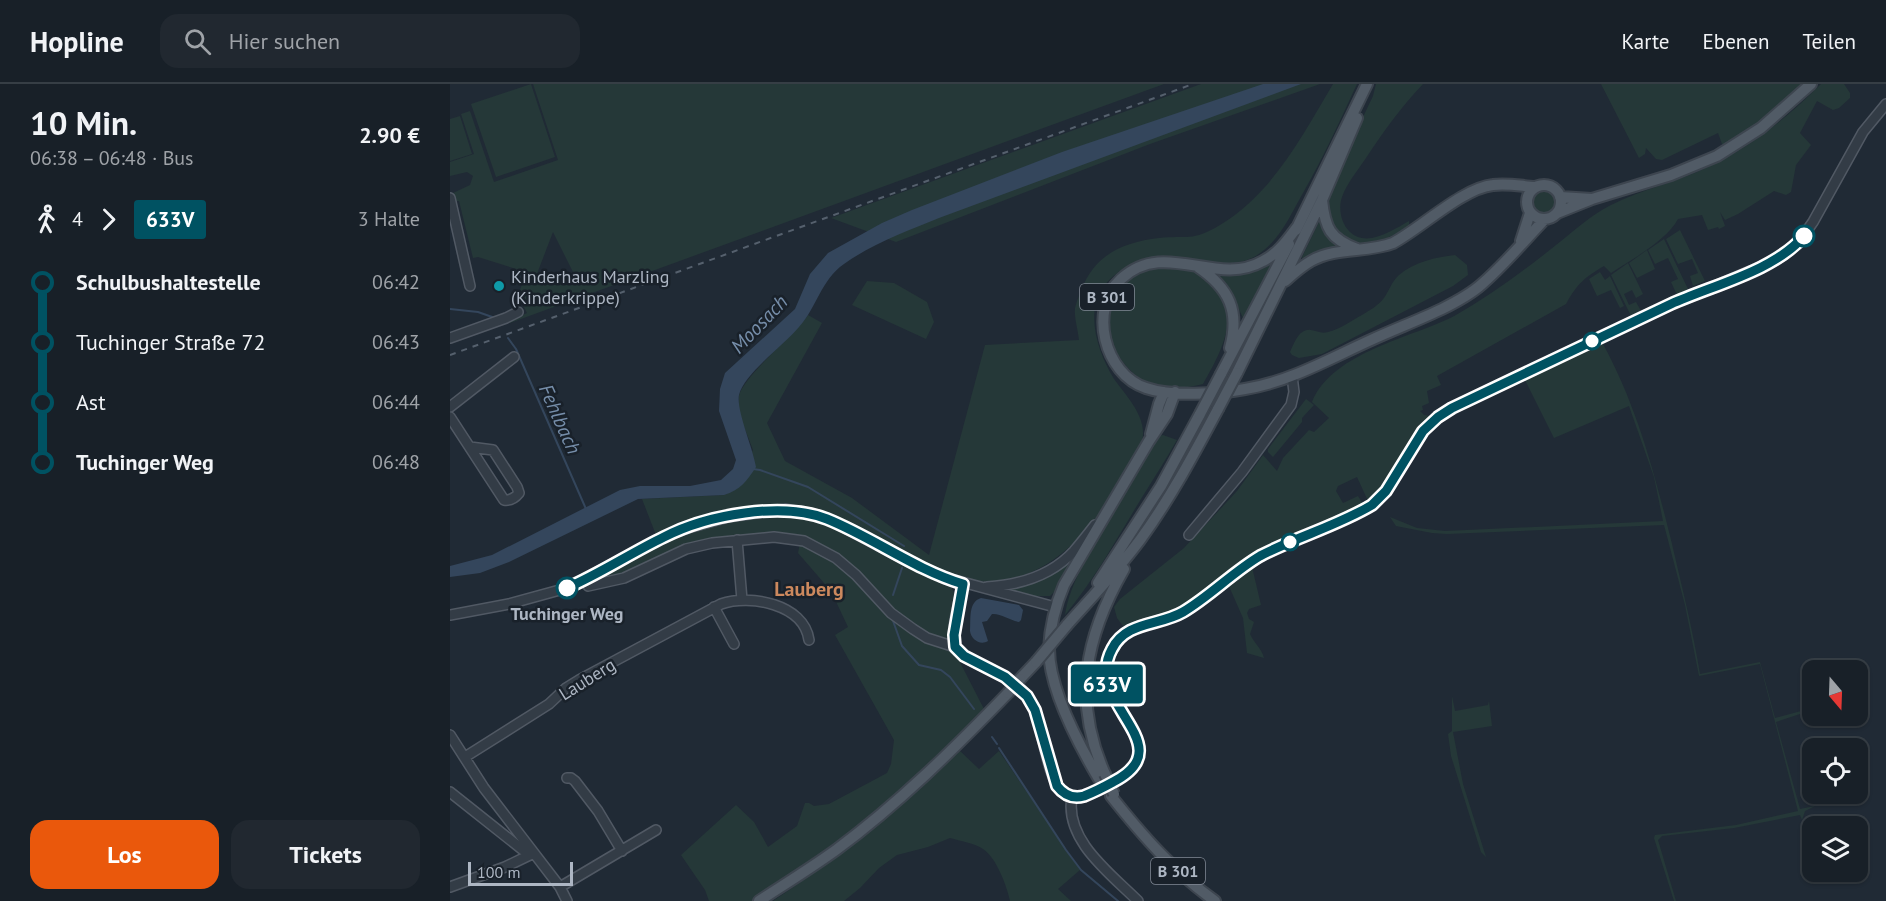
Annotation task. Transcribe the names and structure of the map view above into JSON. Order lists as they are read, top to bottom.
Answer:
{
  "streets": {
    "main road": ["B 301"],
    "street": ["Lauberg"]
  },
  "districts": ["Lauberg"],
  "water": ["Moosach", "Fehlbach"],
  "places": ["Kinderhaus Marzling (Kinderkrippe)", "Tuchinger Weg"],
  "lines": ["bus line 633V"],
  "scale_bar": "100 m",
  "north": "bottom",
  "page": {
    "header": "Hopline",
    "search": "Hier suchen",
    "nav": ["Karte", "Ebenen", "Teilen"],
    "heading": ["10 Min.", "06:38 – 06:48 · Bus", "2.90 €"],
    "on_map": "633V",
    "legs": ["4", "633V", "3 Halte"],
    "list": [
      {
        "name": "Schulbushaltestelle",
        "value": "06:42"
      },
      {
        "name": "Tuchinger Straße 72",
        "value": "06:43"
      },
      {
        "name": "Ast",
        "value": "06:44"
      },
      {
        "name": "Tuchinger Weg",
        "value": "06:48"
      }
    ],
    "buttons": ["Los", "Tickets"],
    "scale": "100 m"
  }
}
